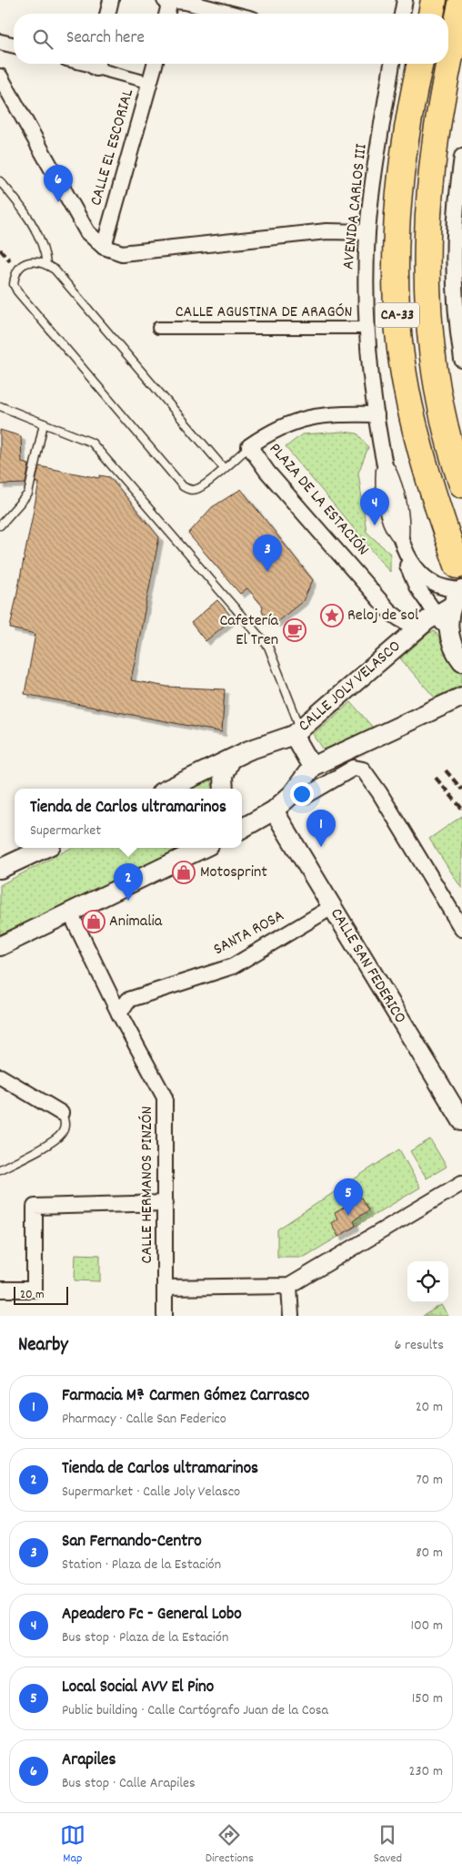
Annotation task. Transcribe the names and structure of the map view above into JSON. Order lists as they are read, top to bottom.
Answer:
{
  "streets": {
    "highway": ["CA-33"],
    "street": [
      "CALLE EL ESCORIAL",
      "AVENIDA CARLOS III",
      "CALLE AGUSTINA DE ARAGÓN",
      "PLAZA DE LA ESTACIÓN",
      "CALLE JOLY VELASCO",
      "SANTA ROSA",
      "CALLE SAN FEDERICO",
      "CALLE HERMANOS PINZÓN"
    ]
  },
  "crossings": [
    ["AVENIDA CARLOS III", "CALLE AGUSTINA DE ARAGÓN"],
    ["AVENIDA CARLOS III", "PLAZA DE LA ESTACIÓN"],
    ["PLAZA DE LA ESTACIÓN", "CALLE JOLY VELASCO"],
    ["SANTA ROSA", "CALLE SAN FEDERICO"],
    ["SANTA ROSA", "CALLE HERMANOS PINZÓN"]
  ],
  "places": {
    "place": ["Reloj de sol"],
    "cafe": ["Cafetería El Tren"],
    "shop": ["Motosprint", "Animalia"]
  },
  "scale_bar": "20 m",
  "page": {
    "search": "Search here",
    "pins": [
      "6",
      "4",
      "3",
      "1",
      "2",
      "5"
    ],
    "popup": ["Tienda de Carlos ultramarinos", "Supermarket"],
    "scale": "20 m",
    "heading": ["Nearby", "6 results"],
    "list": [
      {
        "mark": "1",
        "name": "Farmacia Mª Carmen Gómez Carrasco",
        "note": "Pharmacy · Calle San Federico",
        "value": "20 m"
      },
      {
        "mark": "2",
        "name": "Tienda de Carlos ultramarinos",
        "note": "Supermarket · Calle Joly Velasco",
        "value": "70 m"
      },
      {
        "mark": "3",
        "name": "San Fernando-Centro",
        "note": "Station · Plaza de la Estación",
        "value": "80 m"
      },
      {
        "mark": "4",
        "name": "Apeadero Fc - General Lobo",
        "note": "Bus stop · Plaza de la Estación",
        "value": "100 m"
      },
      {
        "mark": "5",
        "name": "Local Social AVV El Pino",
        "note": "Public building · Calle Cartógrafo Juan de la Cosa",
        "value": "150 m"
      },
      {
        "mark": "6",
        "name": "Arapiles",
        "note": "Bus stop · Calle Arapiles",
        "value": "230 m"
      }
    ],
    "nav": ["Map", "Directions", "Saved"]
  }
}
